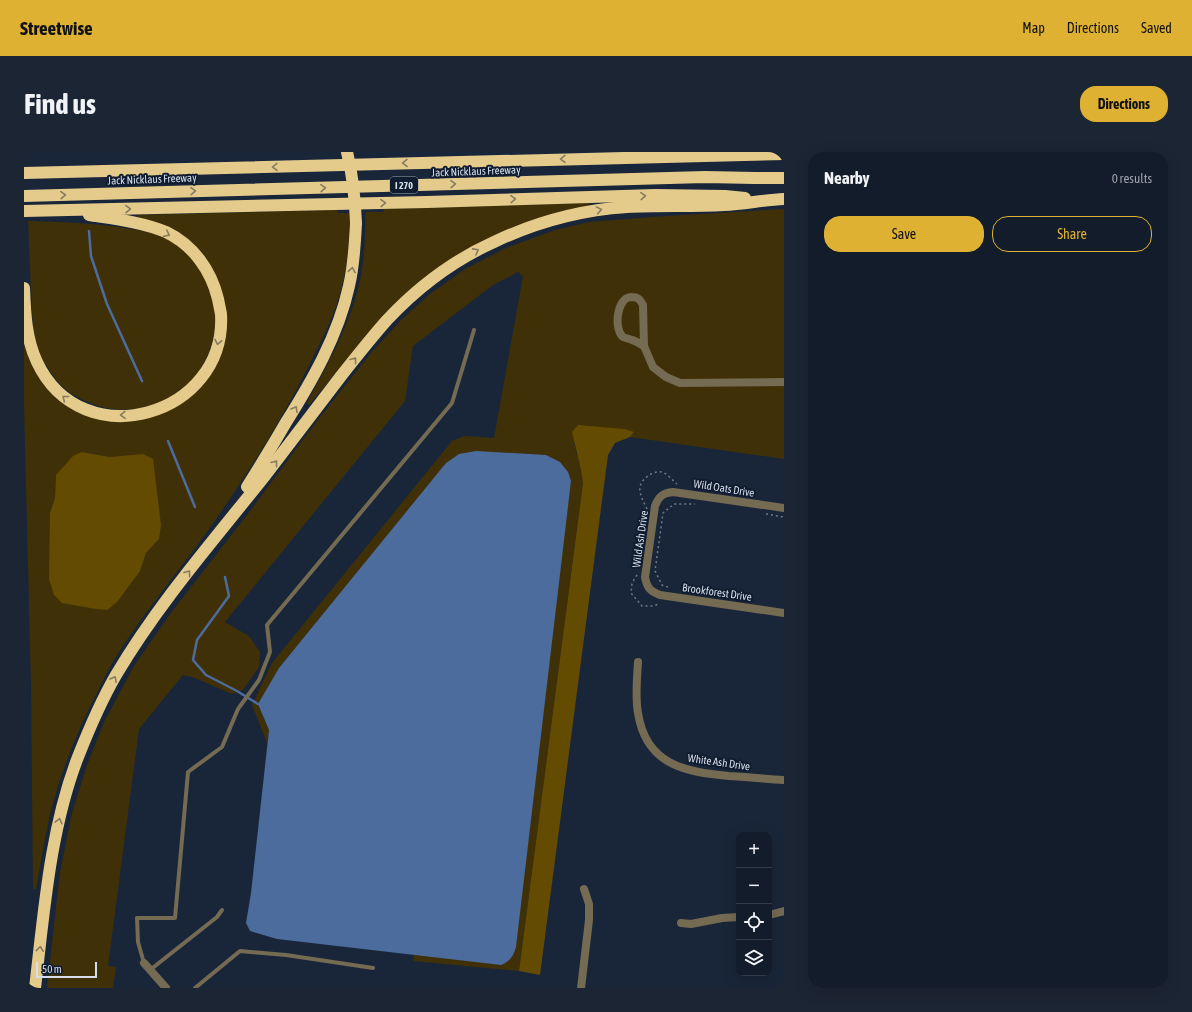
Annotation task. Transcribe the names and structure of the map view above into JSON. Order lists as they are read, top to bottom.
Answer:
{
  "streets": {
    "highway": ["Jack Nicklaus Freeway", "I 270"],
    "street": [
      "Wild Oats Drive",
      "Wild Ash Drive",
      "Brookforest Drive",
      "White Ash Drive"
    ]
  },
  "crossings": [
    ["Wild Oats Drive", "Wild Ash Drive"],
    ["Wild Ash Drive", "Brookforest Drive"]
  ],
  "scale_bar": "50 m",
  "page": {
    "header": "Streetwise",
    "nav": ["Map", "Directions", "Saved"],
    "buttons": [
      "Directions",
      ["Save", "Share"]
    ],
    "title": "Find us",
    "heading": ["Nearby", "0 results"],
    "map_buttons": ["+", "−"],
    "scale": "50 m"
  }
}
